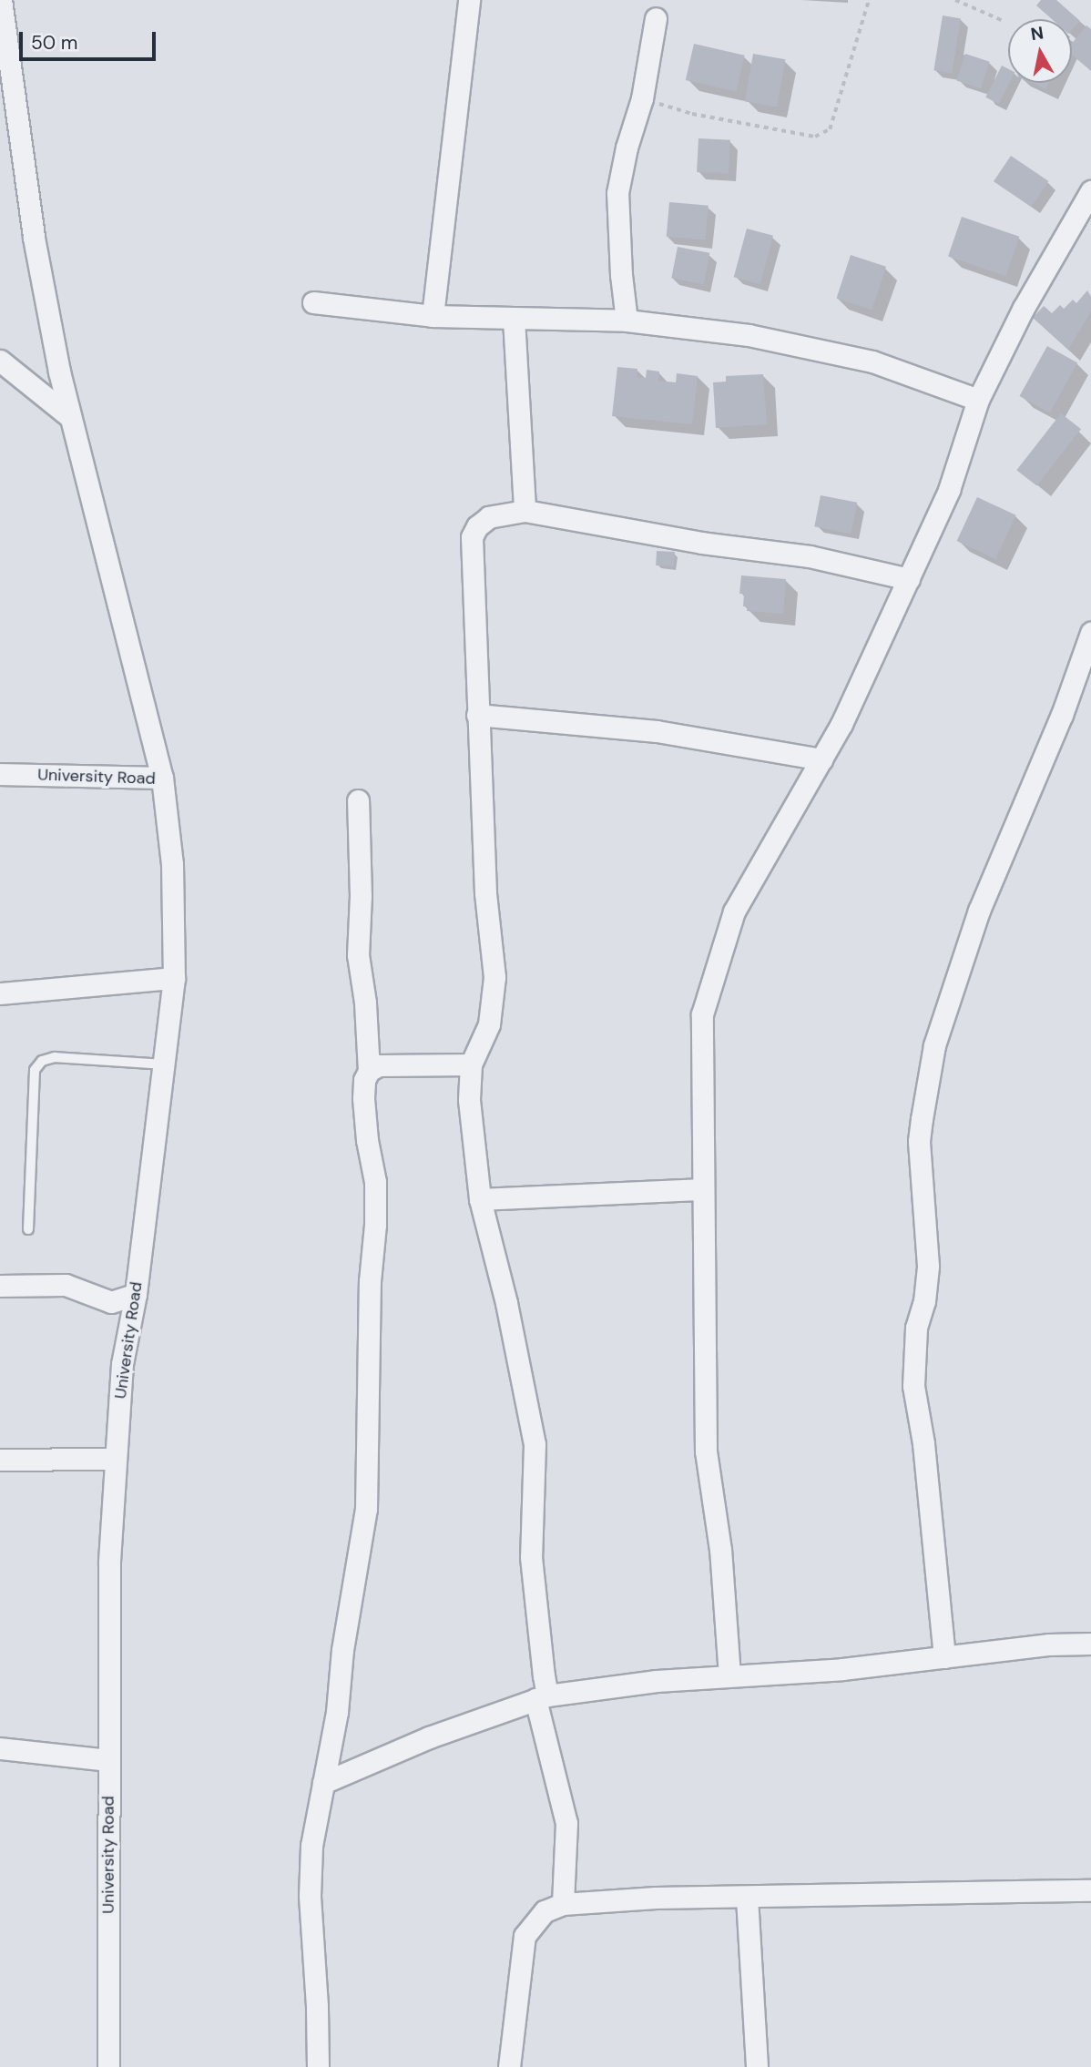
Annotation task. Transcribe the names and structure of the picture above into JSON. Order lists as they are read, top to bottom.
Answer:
{
  "streets": {
    "street": ["University Road"]
  },
  "scale_bar": "50 m",
  "north": "top"
}
